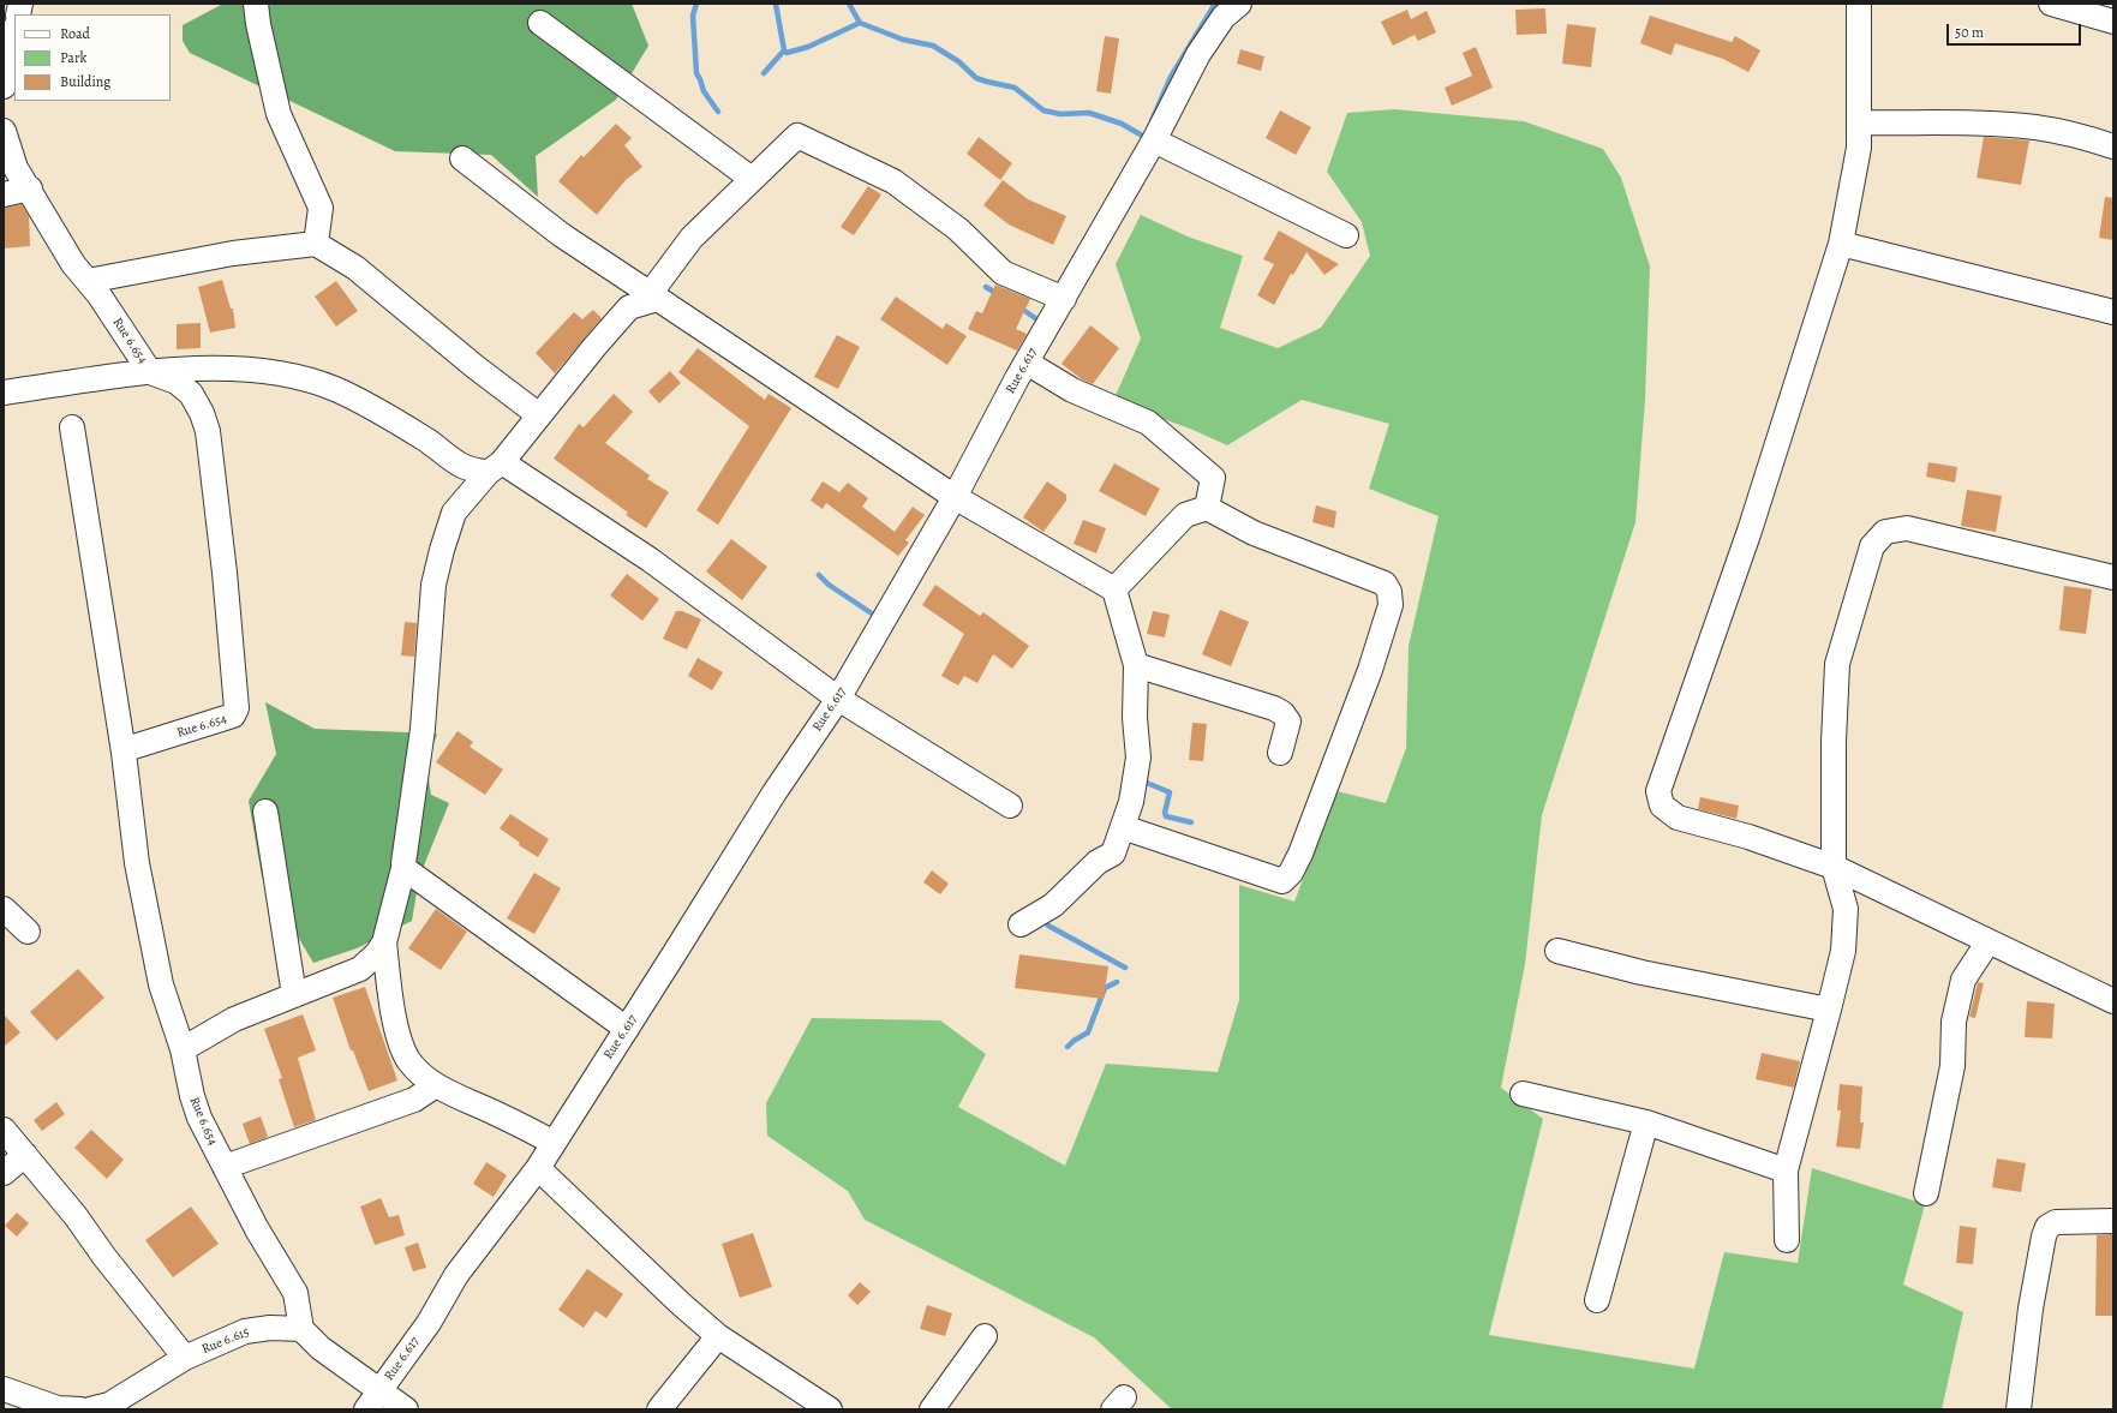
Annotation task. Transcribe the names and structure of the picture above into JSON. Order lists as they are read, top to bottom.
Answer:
{
  "streets": {
    "street": ["Rue 6.654", "Rue 6.617", "Rue 6.615"]
  },
  "crossings": [
    ["Rue 6.654", "Rue 6.615"]
  ],
  "legend": ["Road", "Park", "Building"],
  "scale_bar": "50 m"
}
